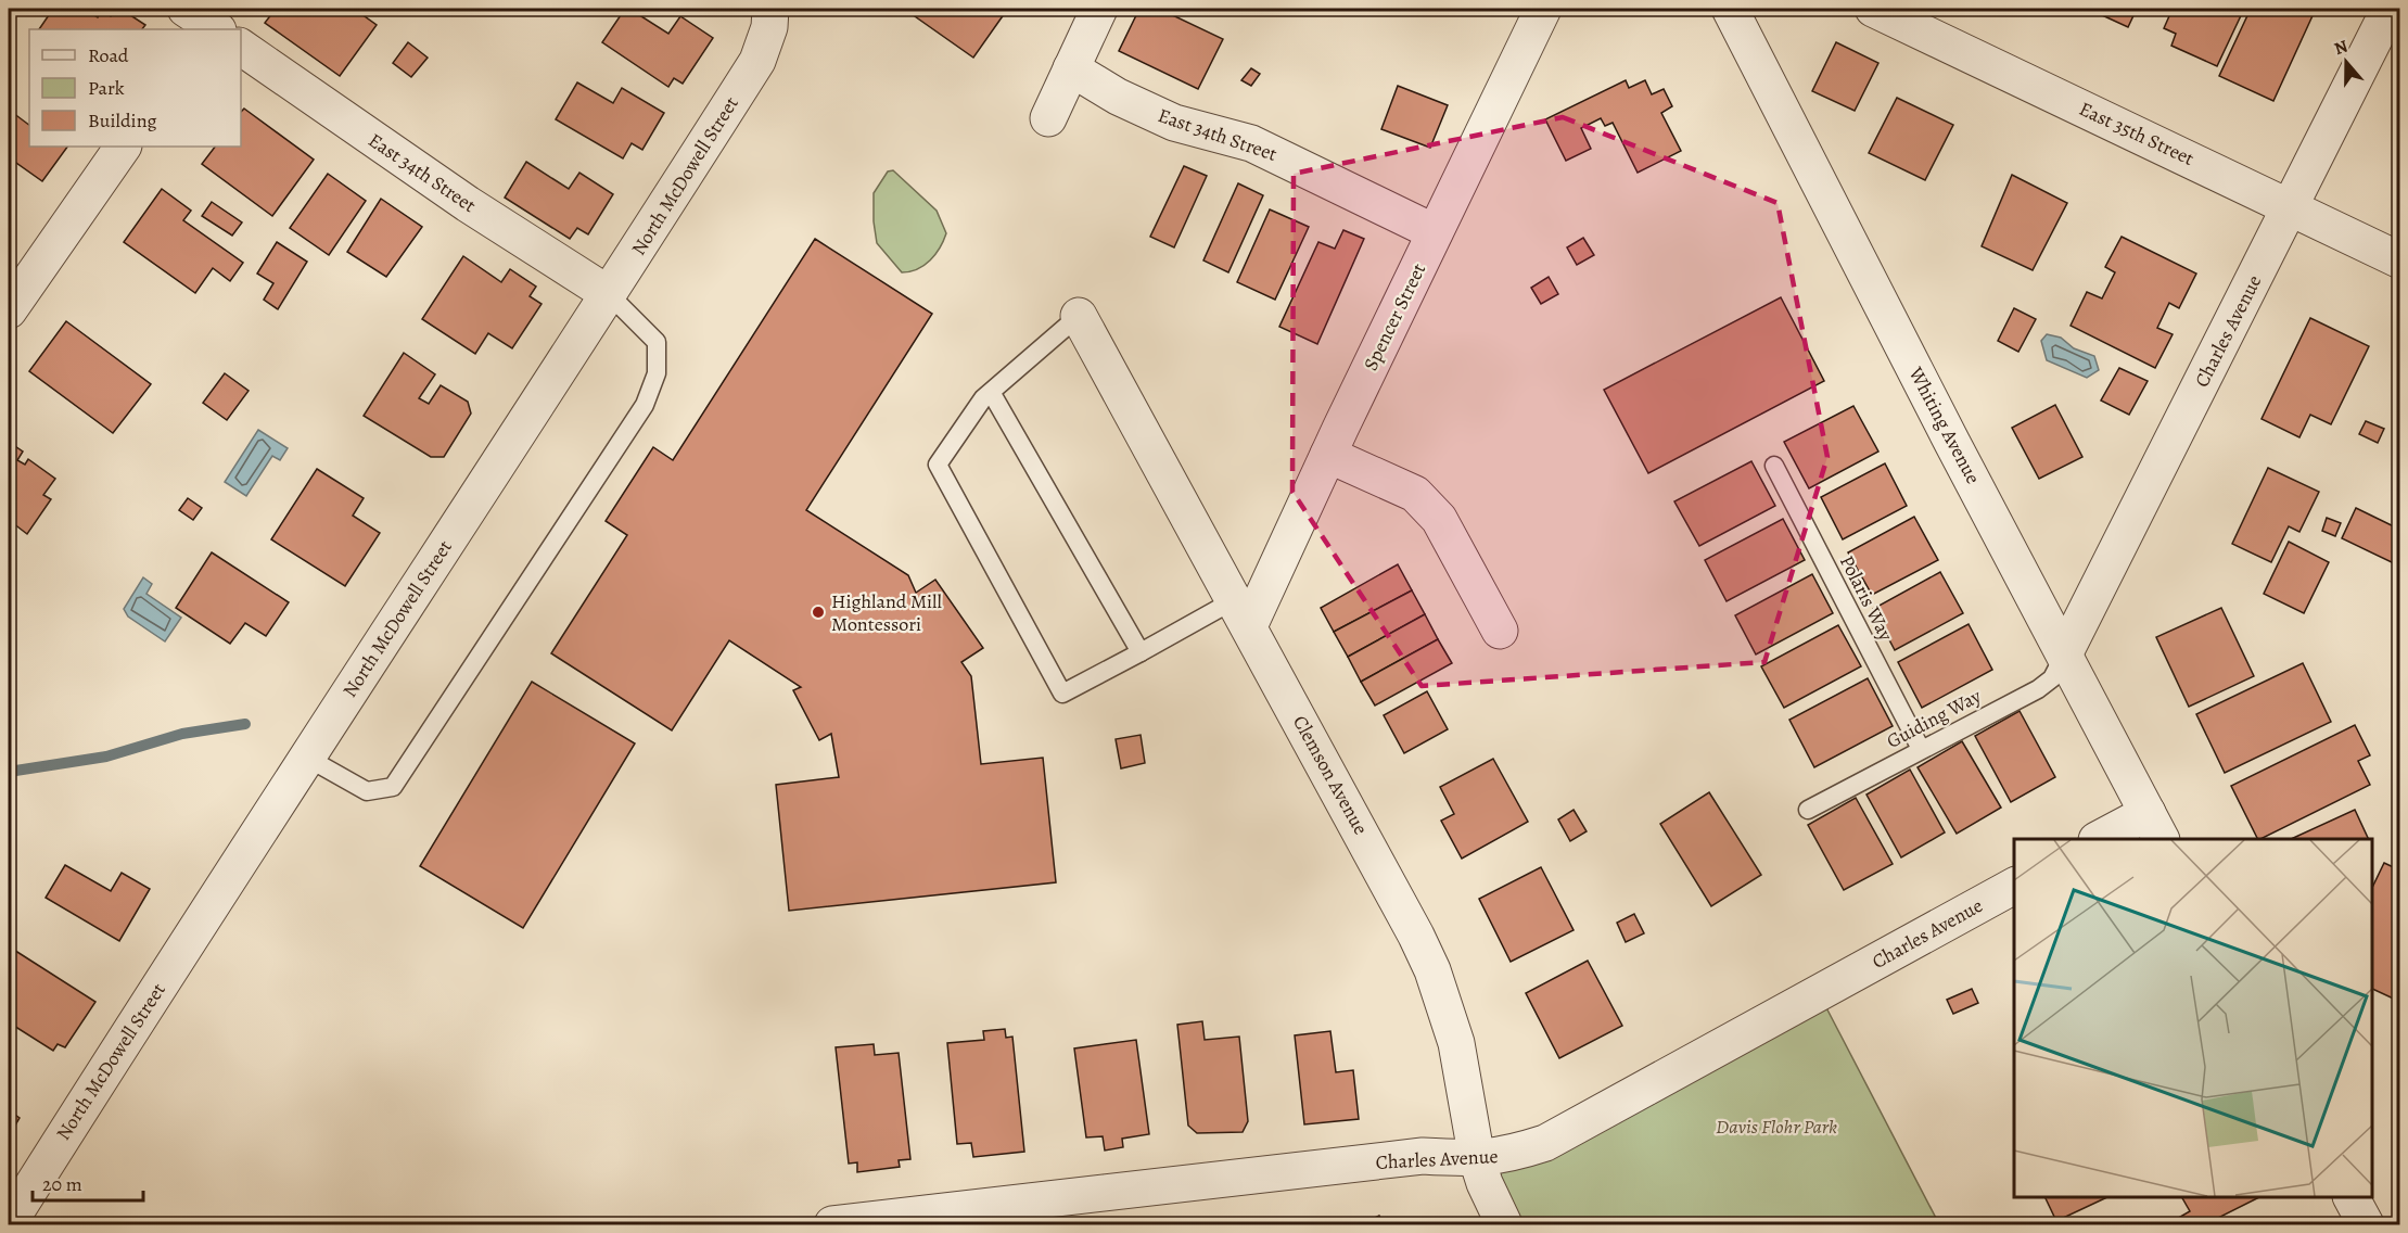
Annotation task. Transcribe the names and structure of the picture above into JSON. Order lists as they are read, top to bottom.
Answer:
{
  "streets": {
    "street": [
      "East 35th Street",
      "East 34th Street",
      "North McDowell Street",
      "Spencer Street",
      "Charles Avenue",
      "Whiting Avenue",
      "Clemson Avenue"
    ],
    "lane": ["Polaris Way", "Guiding Way"]
  },
  "crossings": [
    ["East 35th Street", "Charles Avenue"],
    ["East 34th Street", "North McDowell Street"],
    ["East 34th Street", "Spencer Street"],
    ["Spencer Street", "Clemson Avenue"],
    ["Charles Avenue", "Whiting Avenue"],
    ["Charles Avenue", "Guiding Way"],
    ["Charles Avenue", "Clemson Avenue"],
    ["Whiting Avenue", "Guiding Way"],
    ["Polaris Way", "Guiding Way"]
  ],
  "parks": ["Davis Flohr Park"],
  "places": ["Highland Mill Montessori"],
  "legend": ["Road", "Park", "Building"],
  "scale_bar": "20 m",
  "north": "top"
}
